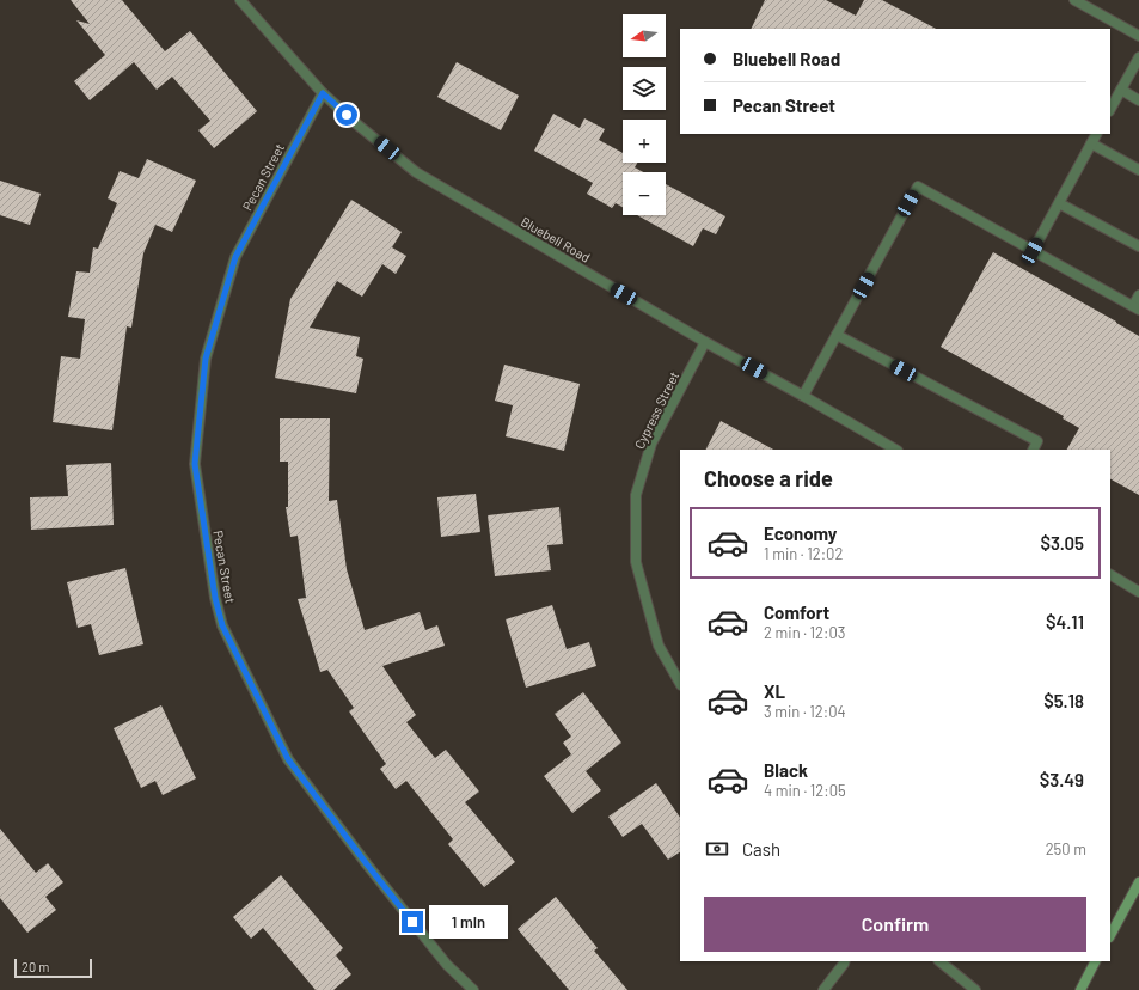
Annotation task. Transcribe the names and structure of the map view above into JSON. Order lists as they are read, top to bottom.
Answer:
{
  "streets": {
    "street": ["Pecan Street", "Bluebell Road", "Cypress Street"]
  },
  "crossings": [
    ["Pecan Street", "Bluebell Road"],
    ["Bluebell Road", "Cypress Street"]
  ],
  "scale_bar": "20 m",
  "north": "left",
  "page": {
    "map_buttons": ["+", "−"],
    "banner": ["Bluebell Road", "Pecan Street"],
    "heading": "Choose a ride",
    "list": [
      {
        "name": "Economy",
        "note": "1 min · 12:02",
        "value": "$3.05"
      },
      {
        "name": "Comfort",
        "note": "2 min · 12:03",
        "value": "$4.11"
      },
      {
        "name": "XL",
        "note": "3 min · 12:04",
        "value": "$5.18"
      },
      {
        "name": "Black",
        "note": "4 min · 12:05",
        "value": "$3.49"
      }
    ],
    "pay": ["Cash", "250 m"],
    "buttons": "Confirm",
    "bubble": "1 min",
    "scale": "20 m"
  }
}
